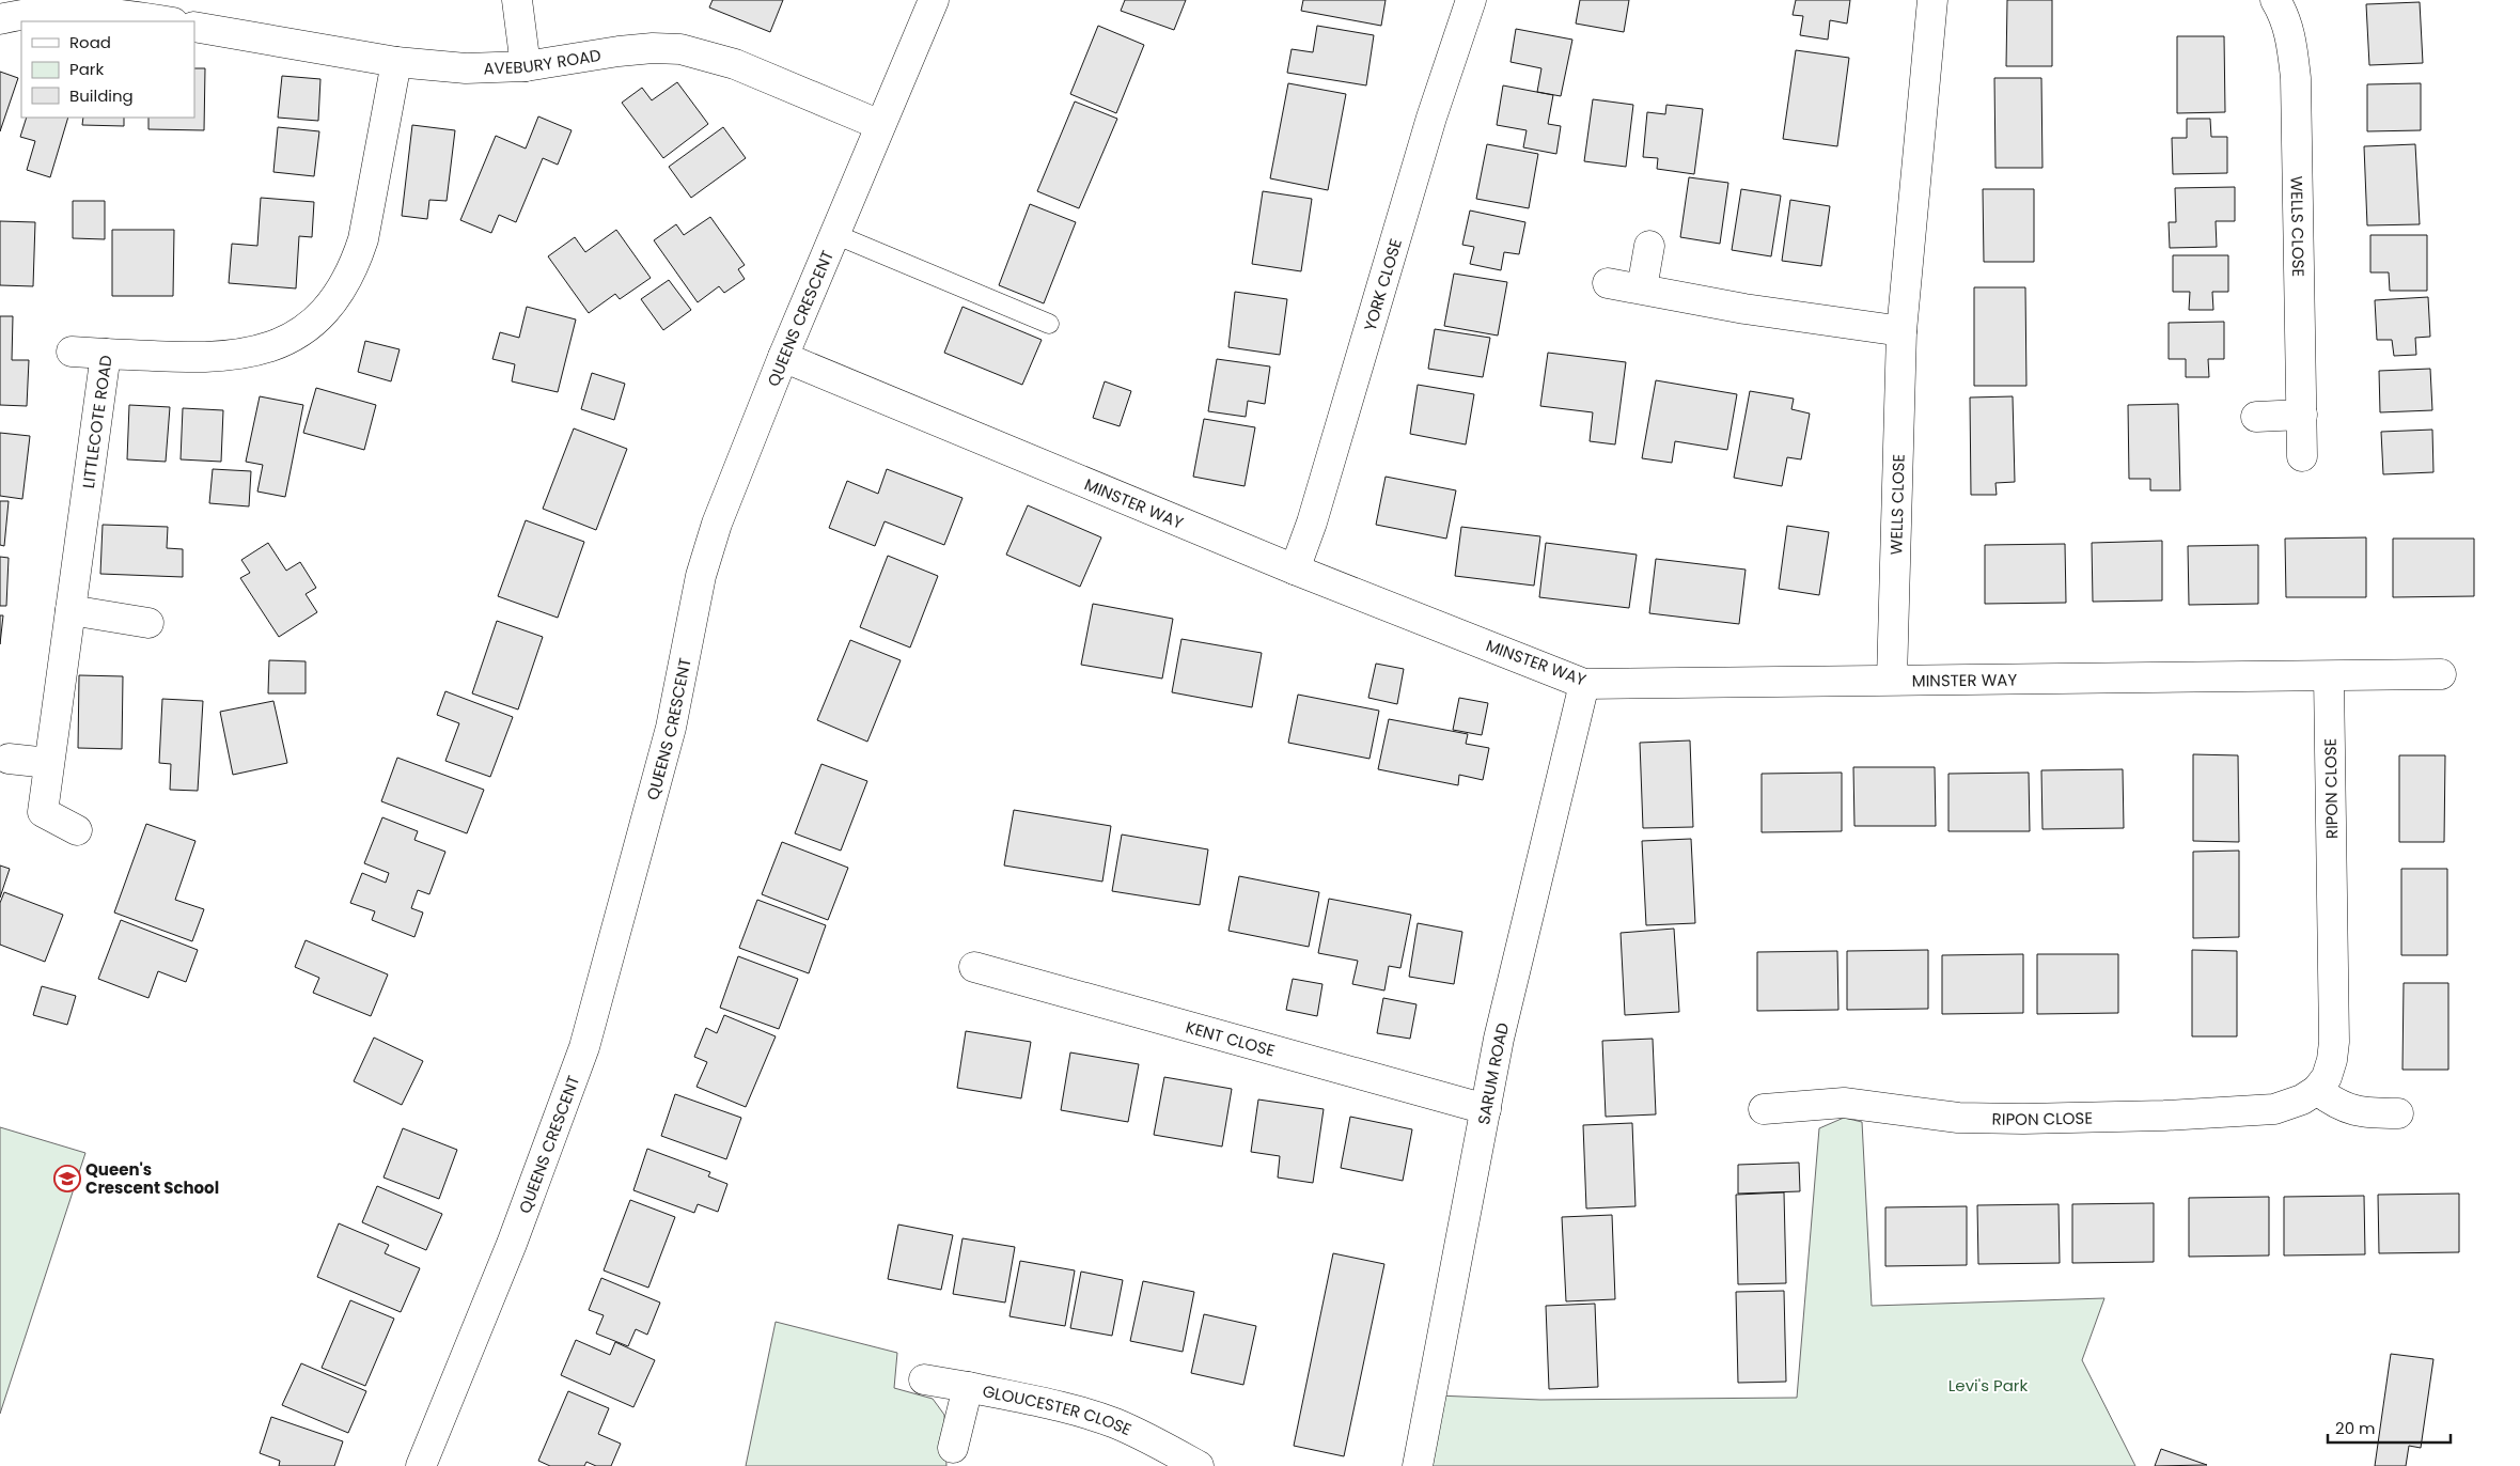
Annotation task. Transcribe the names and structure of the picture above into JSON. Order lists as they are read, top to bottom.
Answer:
{
  "streets": {
    "street": [
      "AVEBURY ROAD",
      "WELLS CLOSE",
      "YORK CLOSE",
      "QUEENS CRESCENT",
      "LITTLECOTE ROAD",
      "MINSTER WAY",
      "RIPON CLOSE",
      "KENT CLOSE",
      "SARUM ROAD",
      "GLOUCESTER CLOSE"
    ]
  },
  "crossings": [
    ["AVEBURY ROAD", "QUEENS CRESCENT"],
    ["AVEBURY ROAD", "LITTLECOTE ROAD"],
    ["WELLS CLOSE", "MINSTER WAY"],
    ["YORK CLOSE", "MINSTER WAY"],
    ["QUEENS CRESCENT", "MINSTER WAY"],
    ["MINSTER WAY", "RIPON CLOSE"],
    ["MINSTER WAY", "SARUM ROAD"],
    ["KENT CLOSE", "SARUM ROAD"]
  ],
  "parks": ["Levi's Park"],
  "places": {
    "school or university": ["Queen's Crescent School"]
  },
  "legend": ["Road", "Park", "Building"],
  "scale_bar": "20 m"
}
